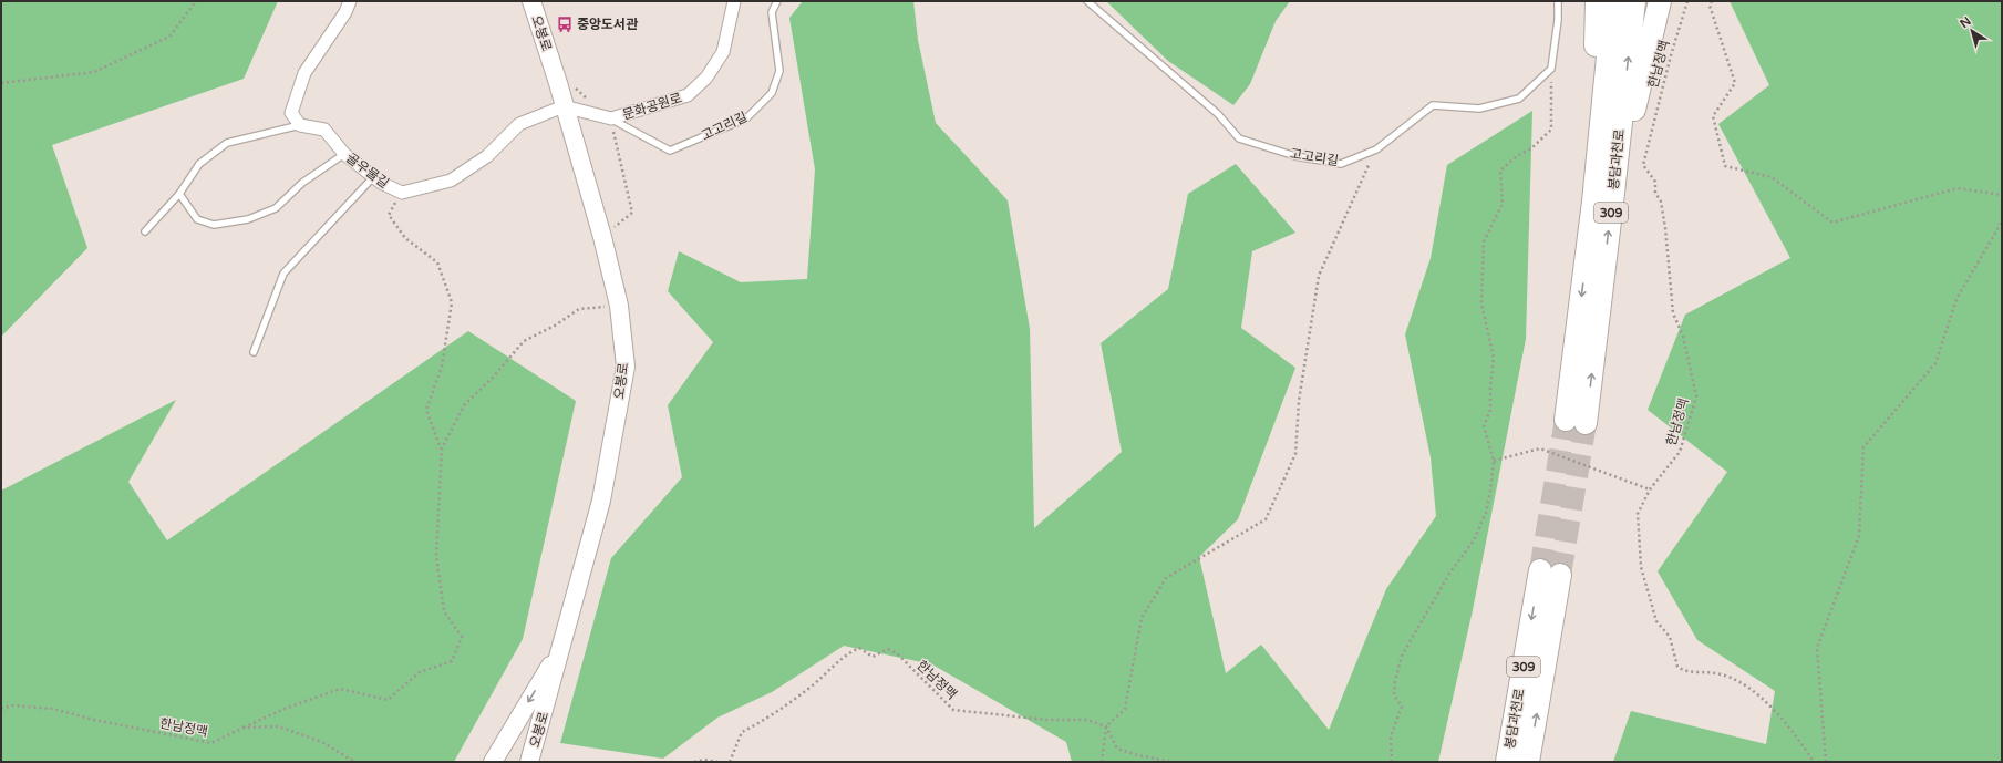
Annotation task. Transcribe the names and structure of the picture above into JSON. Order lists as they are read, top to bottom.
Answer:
{
  "streets": {
    "highway": ["봉담과천로", "309"],
    "street": ["오봉로", "문화공원로", "골우물길"],
    "lane": ["고고리길"],
    "path": ["한남정맥"]
  },
  "crossings": [
    ["오봉로", "문화공원로"],
    ["오봉로", "골우물길"],
    ["문화공원로", "고고리길"],
    ["문화공원로", "골우물길"]
  ],
  "places": {
    "bus stop": ["중앙도서관"]
  },
  "north": "top left"
}
